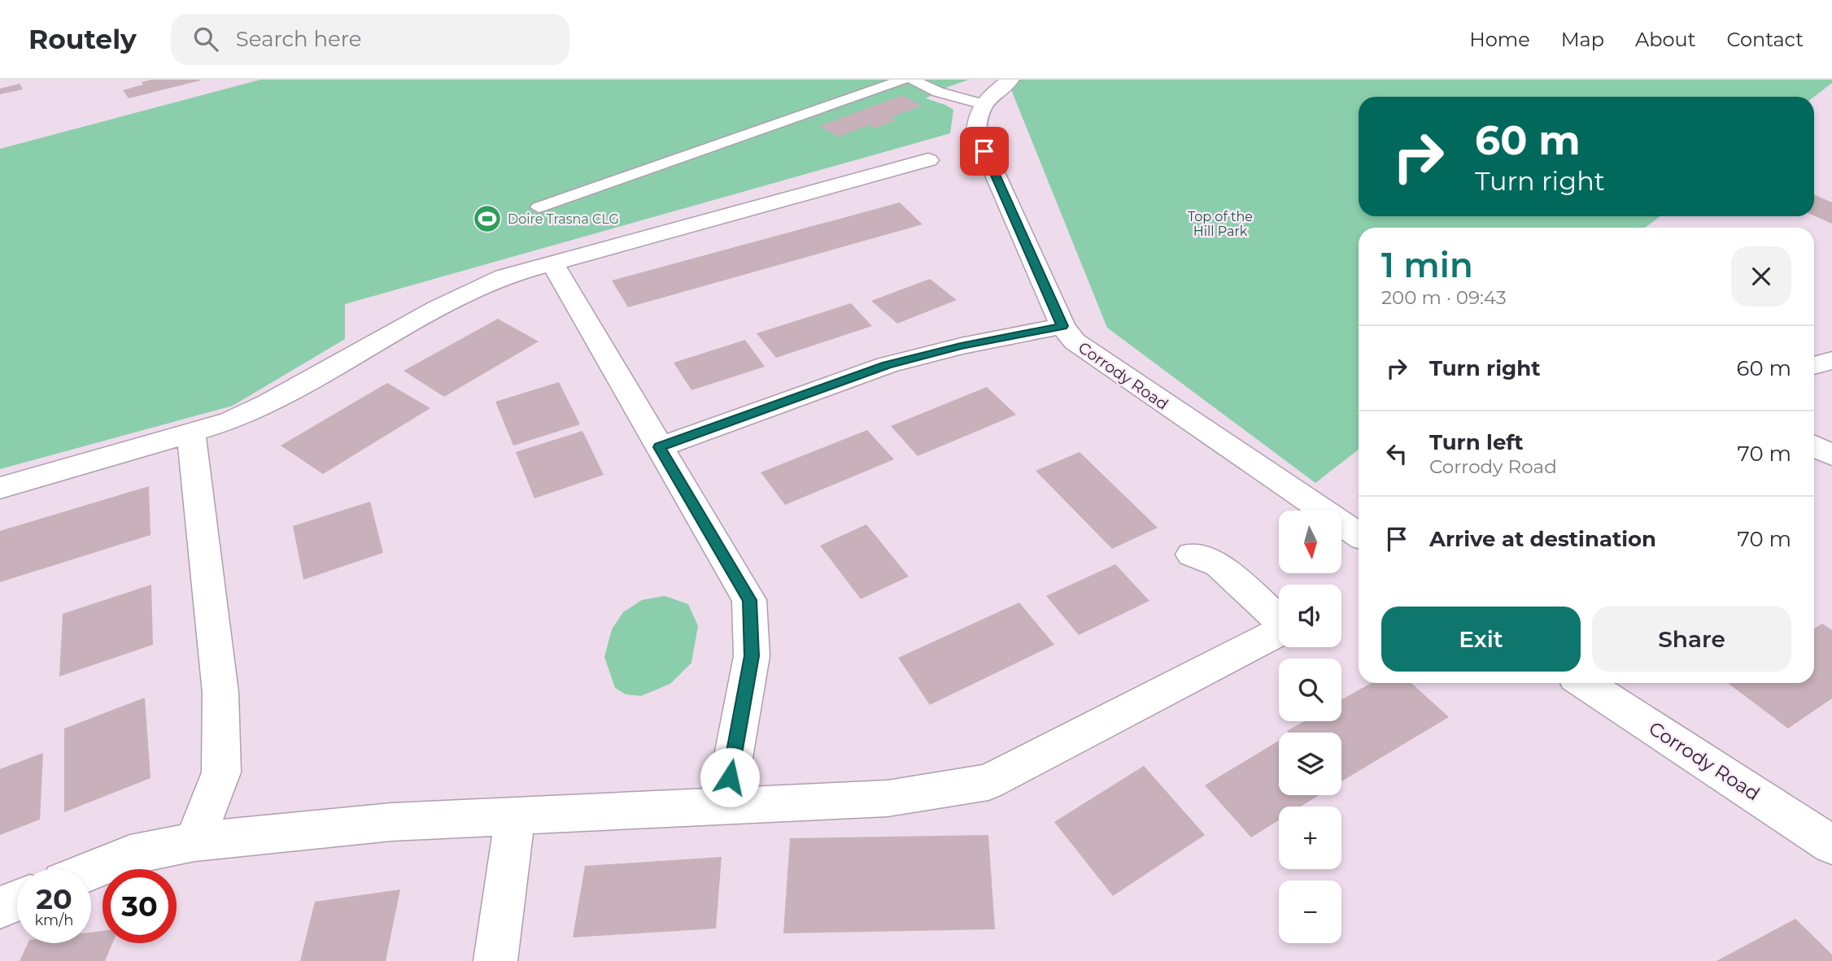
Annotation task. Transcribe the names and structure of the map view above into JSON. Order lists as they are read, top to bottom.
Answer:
{
  "streets": {
    "street": ["Corrody Road"]
  },
  "parks": ["Top of the Hill Park"],
  "places": {
    "sports": ["Doire Trasna CLG"]
  },
  "north": "bottom",
  "page": {
    "header": "Routely",
    "search": "Search here",
    "nav": [
      "Home",
      "Map",
      "About",
      "Contact"
    ],
    "turn": ["60 m", "Turn right"],
    "heading": ["1 min", "200 m · 09:43"],
    "list": [
      {
        "name": "Turn right",
        "value": "60 m"
      },
      {
        "name": "Turn left",
        "note": "Corrody Road",
        "value": "70 m"
      },
      {
        "name": "Arrive at destination",
        "value": "70 m"
      }
    ],
    "map_buttons": ["+", "−"],
    "buttons": ["Exit", "Share"],
    "speed": "20 km/h",
    "limit": "30"
  }
}
